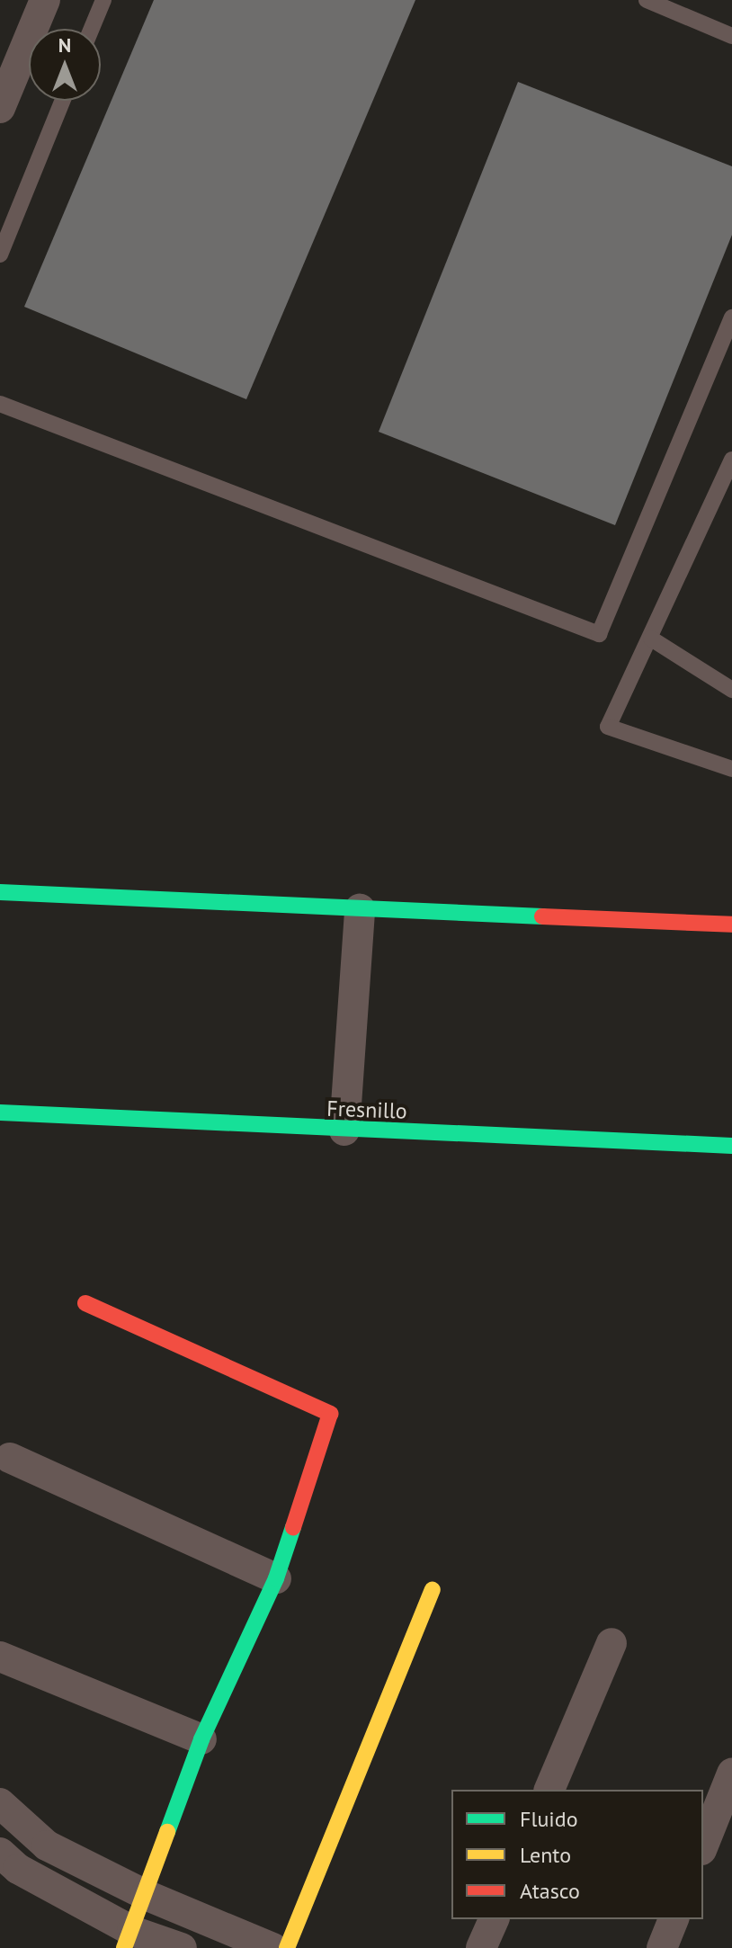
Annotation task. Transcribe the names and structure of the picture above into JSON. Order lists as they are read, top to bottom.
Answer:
{
  "streets": {
    "street": ["Fresnillo"]
  },
  "legend": ["Fluido", "Lento", "Atasco"],
  "north": "top"
}
